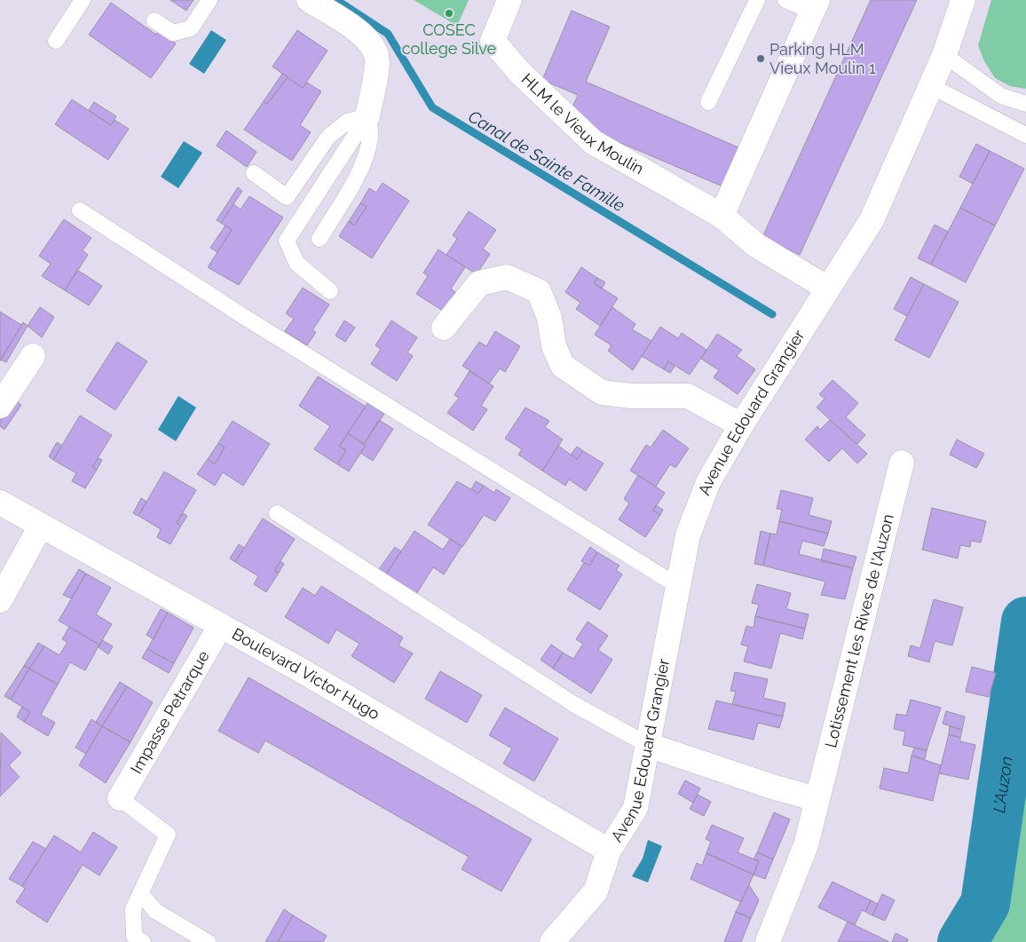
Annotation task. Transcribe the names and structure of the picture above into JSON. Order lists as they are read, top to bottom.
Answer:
{
  "streets": {
    "street": [
      "HLM le Vieux Moulin",
      "Avenue Edouard Grangier",
      "Lotissement les Rives de l'Auzon",
      "Boulevard Victor Hugo",
      "Impasse Petrarque"
    ]
  },
  "crossings": [
    ["HLM le Vieux Moulin", "Avenue Edouard Grangier"],
    ["Avenue Edouard Grangier", "Boulevard Victor Hugo"],
    ["Boulevard Victor Hugo", "Impasse Petrarque"]
  ],
  "water": ["Canal de Sainte Famille", "L'Auzon"],
  "places": ["COSEC college Silve", "Parking HLM Vieux Moulin 1"]
}
